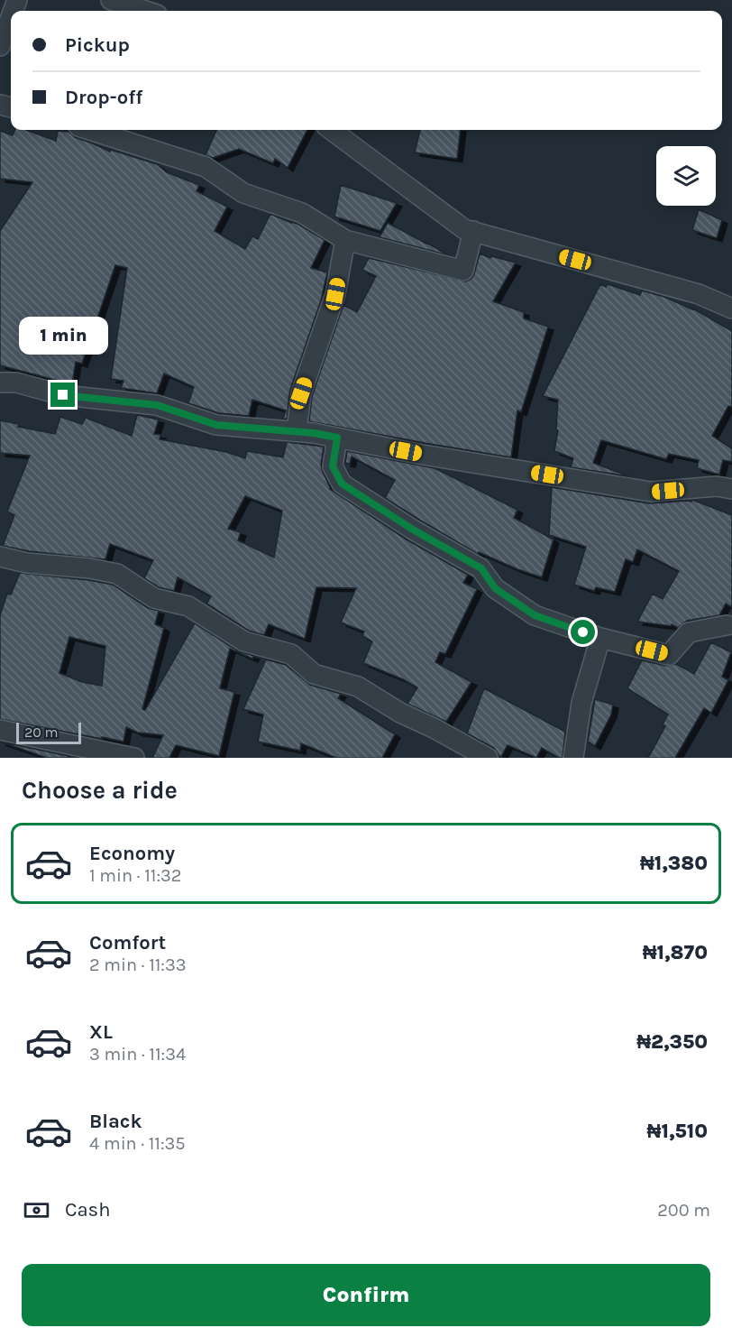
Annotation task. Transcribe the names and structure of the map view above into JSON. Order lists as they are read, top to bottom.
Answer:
{
  "scale_bar": "20 m",
  "page": {
    "banner": ["Pickup", "Drop-off"],
    "bubble": "1 min",
    "scale": "20 m",
    "heading": "Choose a ride",
    "list": [
      {
        "name": "Economy",
        "note": "1 min · 11:32",
        "value": "₦1,380"
      },
      {
        "name": "Comfort",
        "note": "2 min · 11:33",
        "value": "₦1,870"
      },
      {
        "name": "XL",
        "note": "3 min · 11:34",
        "value": "₦2,350"
      },
      {
        "name": "Black",
        "note": "4 min · 11:35",
        "value": "₦1,510"
      }
    ],
    "pay": ["Cash", "200 m"],
    "buttons": "Confirm"
  }
}
